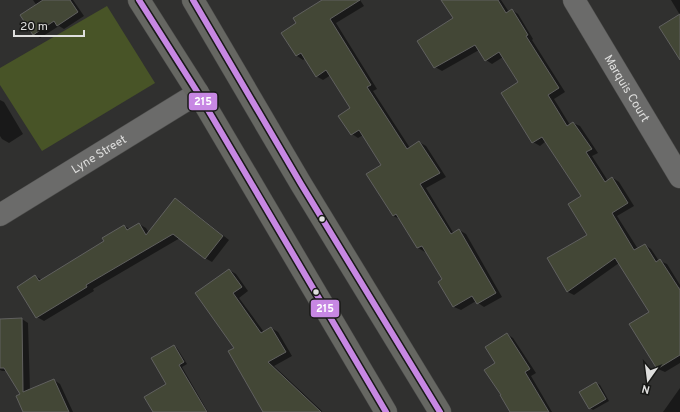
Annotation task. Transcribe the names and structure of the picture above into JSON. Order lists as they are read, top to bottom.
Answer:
{
  "streets": {
    "street": ["Marquis Court", "Lyne Street"]
  },
  "lines": ["transit line 215"],
  "scale_bar": "20 m",
  "north": "bottom"
}
